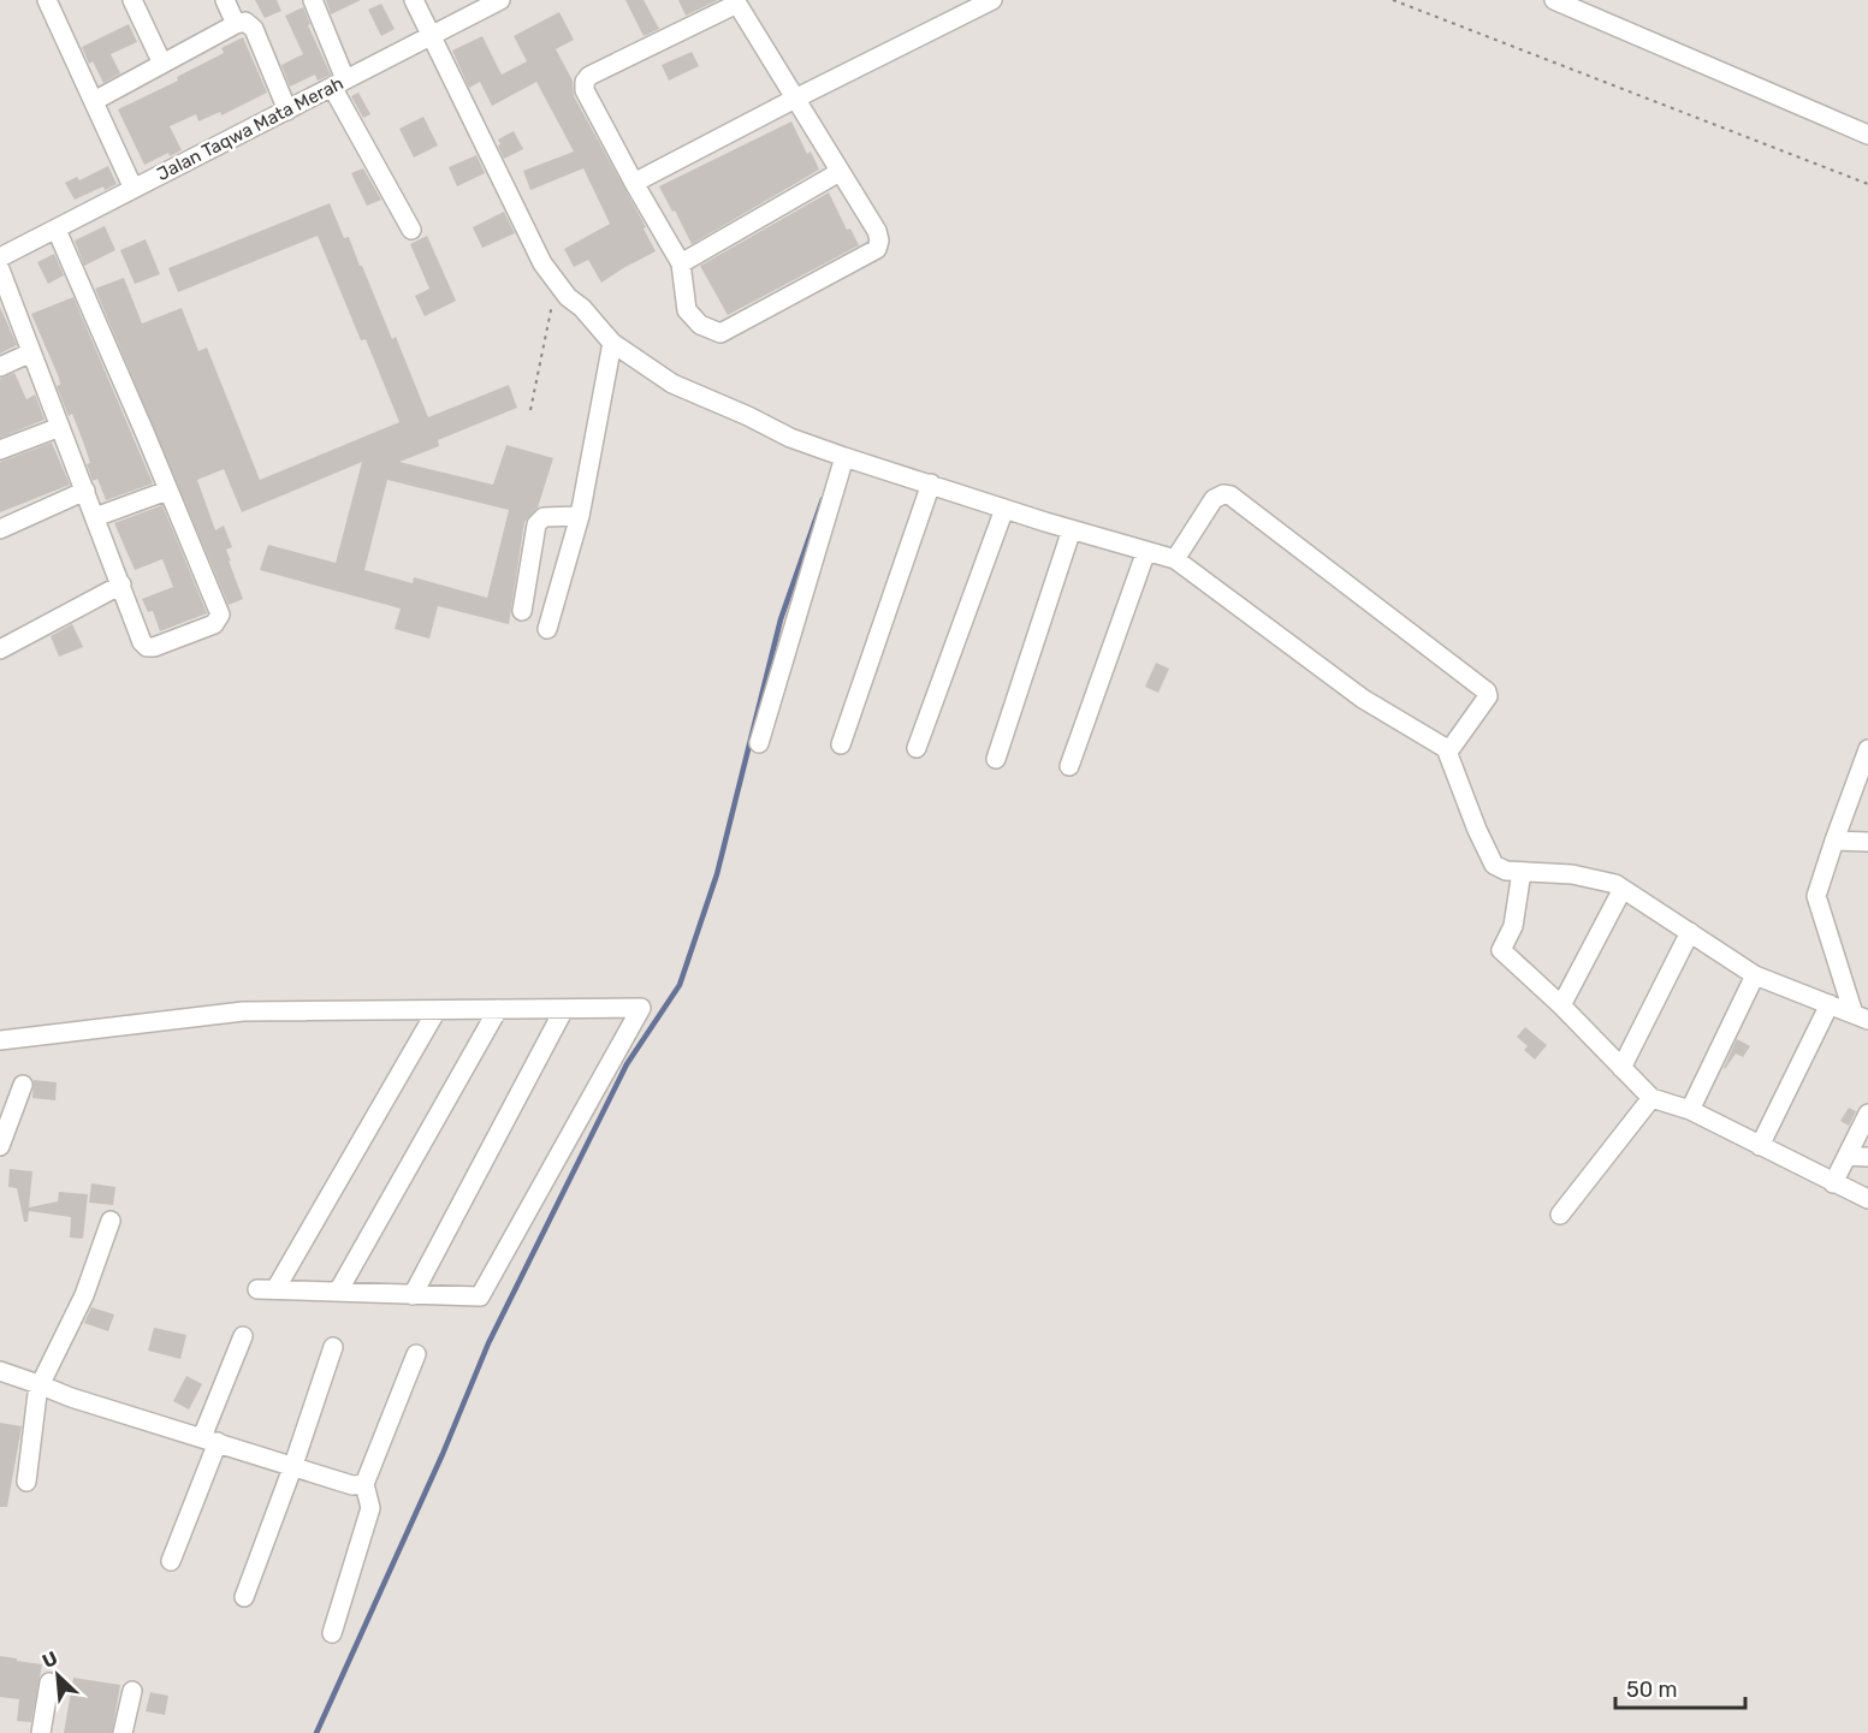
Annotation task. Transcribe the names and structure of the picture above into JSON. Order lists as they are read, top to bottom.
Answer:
{
  "streets": {
    "street": ["Jalan Taqwa Mata Merah"]
  },
  "scale_bar": "50 m",
  "north": "top left"
}
